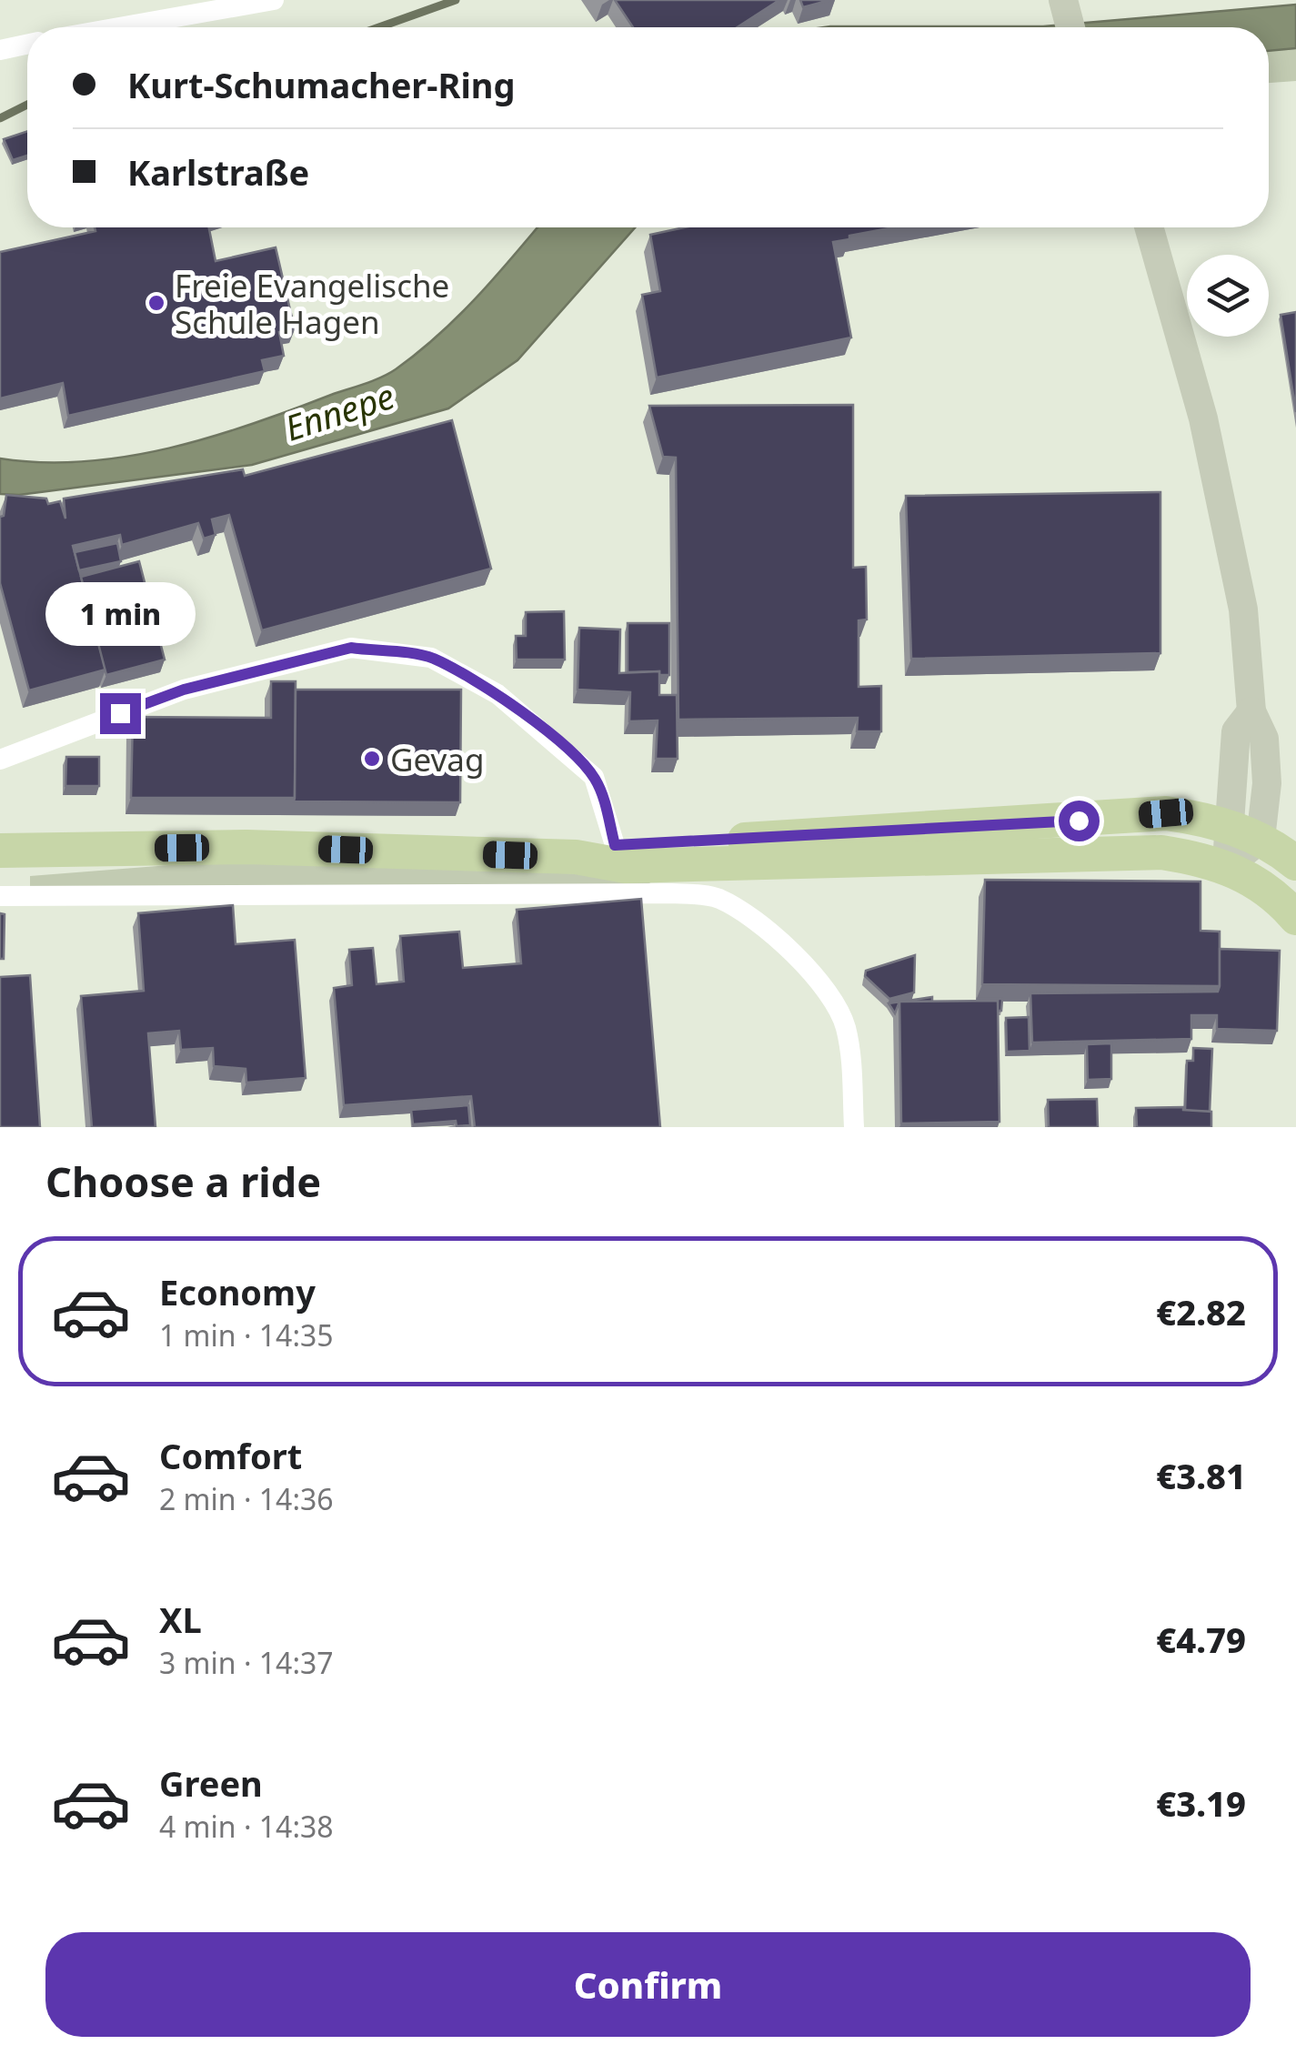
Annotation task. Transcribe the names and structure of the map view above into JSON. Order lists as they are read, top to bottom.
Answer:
{
  "water": ["Ennepe"],
  "places": ["Freie Evangelische Schule Hagen", "Gevag"],
  "page": {
    "banner": ["Kurt-Schumacher-Ring", "Karlstraße"],
    "bubble": "1 min",
    "heading": "Choose a ride",
    "list": [
      {
        "name": "Economy",
        "note": "1 min · 14:35",
        "value": "€2.82"
      },
      {
        "name": "Comfort",
        "note": "2 min · 14:36",
        "value": "€3.81"
      },
      {
        "name": "XL",
        "note": "3 min · 14:37",
        "value": "€4.79"
      },
      {
        "name": "Green",
        "note": "4 min · 14:38",
        "value": "€3.19"
      }
    ],
    "buttons": "Confirm"
  }
}
